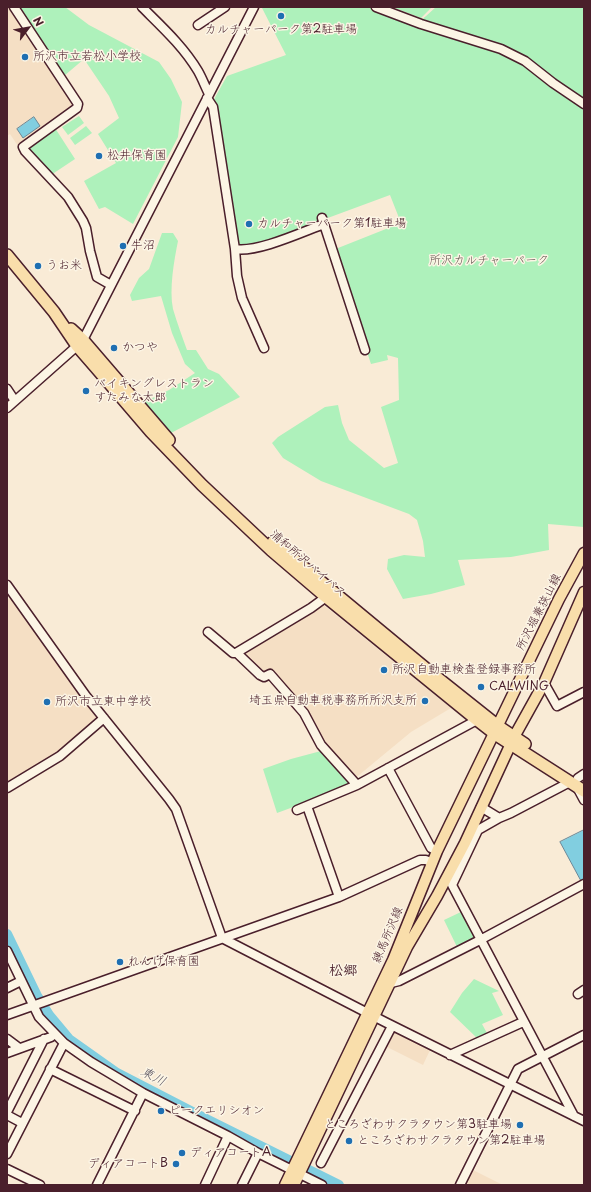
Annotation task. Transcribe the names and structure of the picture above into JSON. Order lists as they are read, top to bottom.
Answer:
{
  "streets": {
    "highway": ["浦和所沢バイパス"],
    "main road": ["所沢堀兼狭山線", "練馬所沢線"]
  },
  "crossings": [
    ["浦和所沢バイパス", "所沢堀兼狭山線"],
    ["浦和所沢バイパス", "練馬所沢線"],
    ["所沢堀兼狭山線", "練馬所沢線"]
  ],
  "districts": ["松郷"],
  "water": ["東川"],
  "parks": ["所沢カルチャーパーク"],
  "places": [
    "カルチャーパーク第2駐車場",
    "所沢市立若松小学校",
    "松井保育園",
    "カルチャーパーク第1駐車場",
    "牛沼",
    "うお米",
    "かつや",
    "バイキングレストラン すたみな太郎",
    "所沢自動車検査登録事務所",
    "CALWING",
    "埼玉県自動車税事務所所沢支所",
    "所沢市立東中学校",
    "れんげ保育園",
    "ピークエリシオン",
    "ところざわサクラタウン第3駐車場",
    "ところざわサクラタウン第2駐車場",
    "ディアコートA",
    "ディアコートB"
  ],
  "north": "top right"
}
